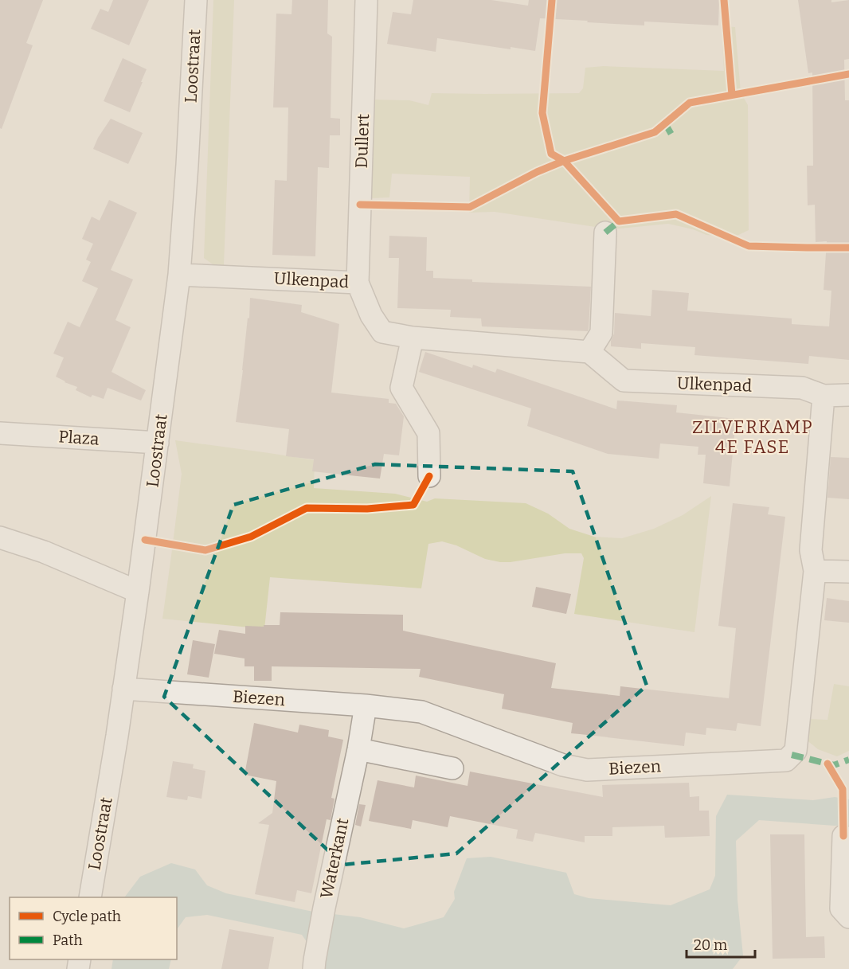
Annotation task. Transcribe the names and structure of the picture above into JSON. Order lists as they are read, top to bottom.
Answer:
{
  "streets": {
    "street": [
      "Loostraat",
      "Dullert",
      "Ulkenpad",
      "Plaza",
      "Biezen",
      "Waterkant"
    ]
  },
  "crossings": [
    ["Loostraat", "Ulkenpad"],
    ["Loostraat", "Plaza"],
    ["Loostraat", "Biezen"],
    ["Dullert", "Ulkenpad"],
    ["Ulkenpad", "Biezen"],
    ["Biezen", "Waterkant"]
  ],
  "districts": ["ZILVERKAMP 4E FASE"],
  "legend": ["Cycle path", "Path"],
  "scale_bar": "20 m"
}
